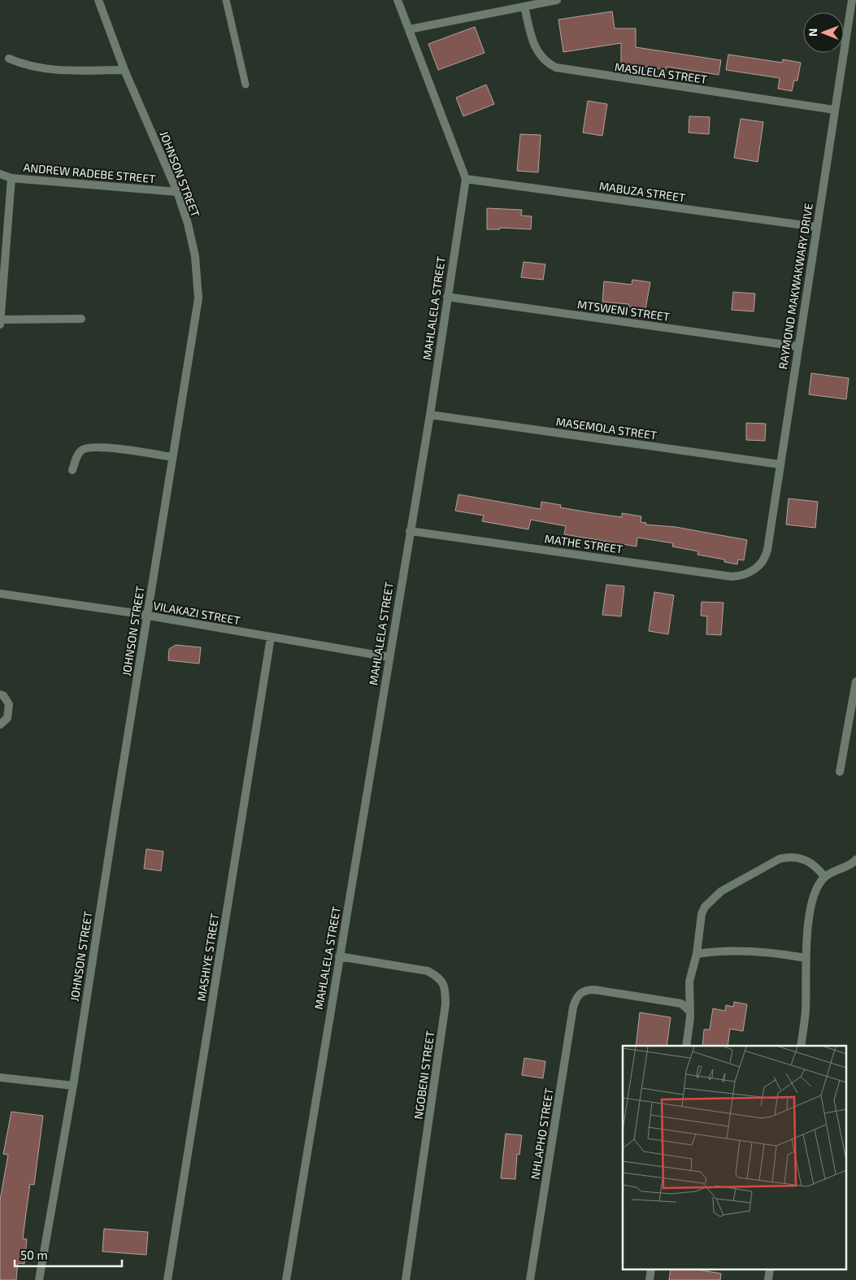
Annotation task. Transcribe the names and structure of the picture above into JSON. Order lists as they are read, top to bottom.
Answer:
{
  "streets": {
    "street": [
      "MASILELA STREET",
      "ANDREW RADEBE STREET",
      "JOHNSON STREET",
      "MABUZA STREET",
      "RAYMOND MAKWAKWARY DRIVE",
      "MAHLALELA STREET",
      "MTSWENI STREET",
      "MASEMOLA STREET",
      "MATHE STREET",
      "VILAKAZI STREET",
      "MASHIYE STREET",
      "NGOBENI STREET",
      "NHLAPHO STREET"
    ]
  },
  "crossings": [
    ["MASILELA STREET", "RAYMOND MAKWAKWARY DRIVE"],
    ["ANDREW RADEBE STREET", "JOHNSON STREET"],
    ["JOHNSON STREET", "VILAKAZI STREET"],
    ["MABUZA STREET", "RAYMOND MAKWAKWARY DRIVE"],
    ["MABUZA STREET", "MAHLALELA STREET"],
    ["RAYMOND MAKWAKWARY DRIVE", "MTSWENI STREET"],
    ["RAYMOND MAKWAKWARY DRIVE", "MASEMOLA STREET"],
    ["RAYMOND MAKWAKWARY DRIVE", "MATHE STREET"],
    ["MAHLALELA STREET", "MTSWENI STREET"],
    ["MAHLALELA STREET", "MASEMOLA STREET"],
    ["MAHLALELA STREET", "MATHE STREET"],
    ["MAHLALELA STREET", "VILAKAZI STREET"],
    ["MAHLALELA STREET", "NGOBENI STREET"],
    ["VILAKAZI STREET", "MASHIYE STREET"]
  ],
  "scale_bar": "50 m",
  "north": "left"
}
